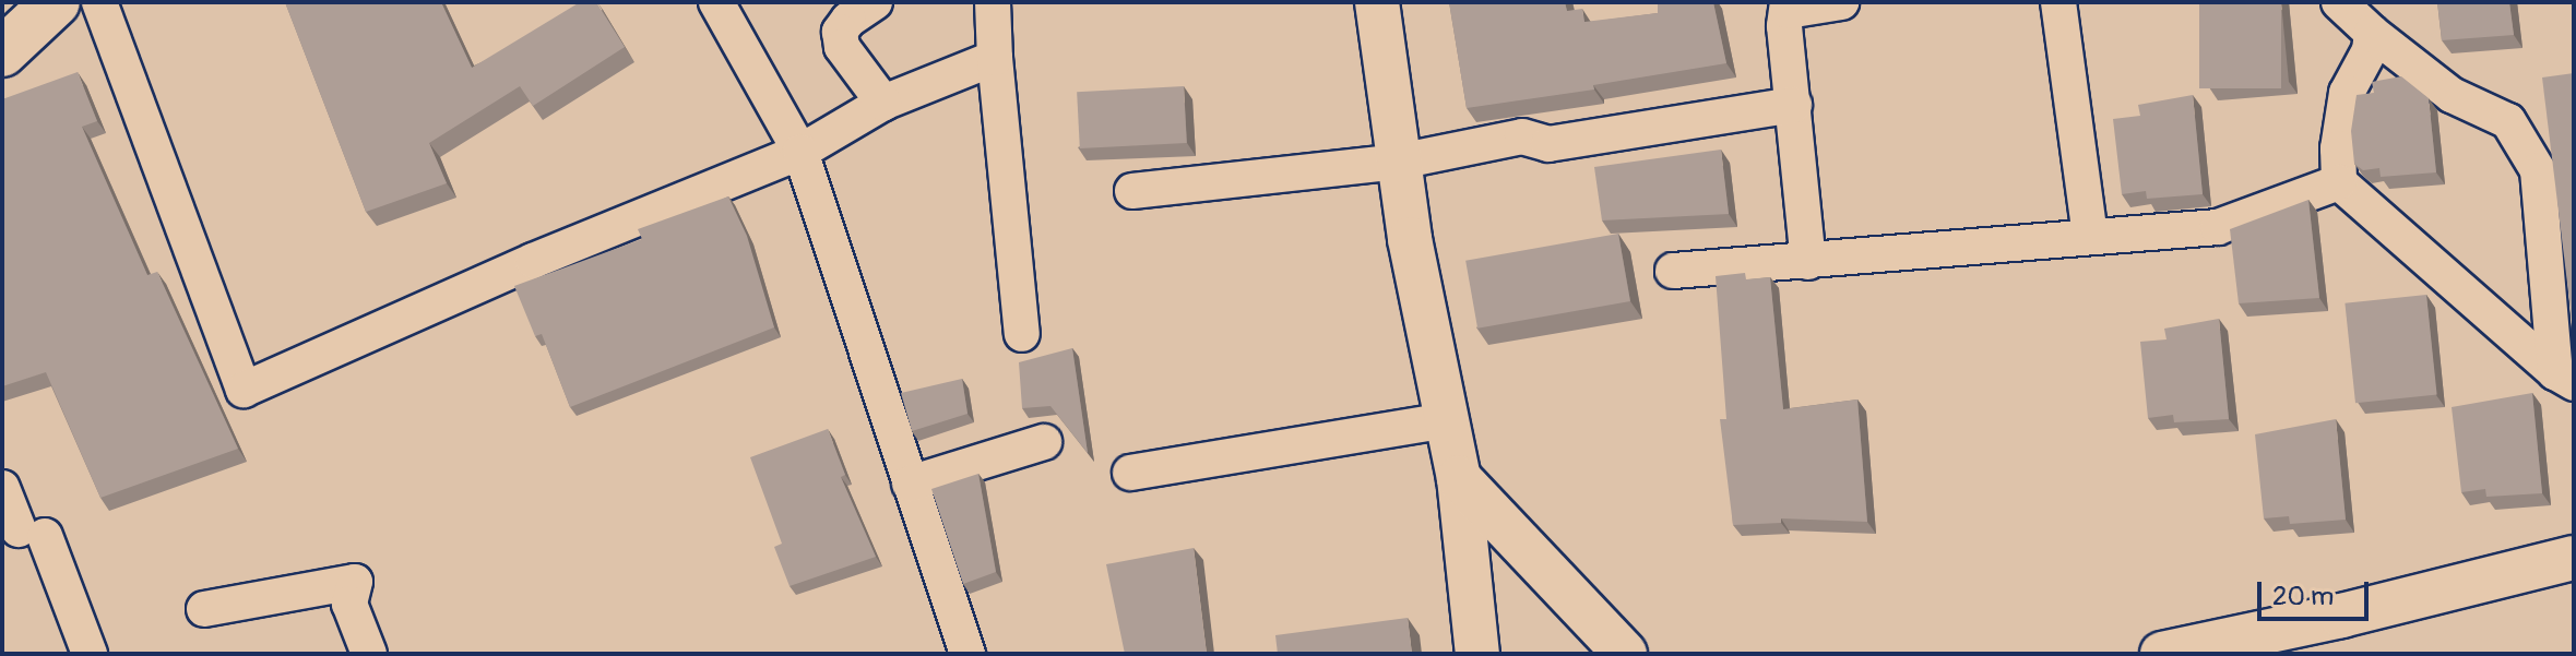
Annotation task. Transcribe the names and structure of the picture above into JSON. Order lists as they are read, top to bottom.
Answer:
{
  "scale_bar": "20 m"
}
